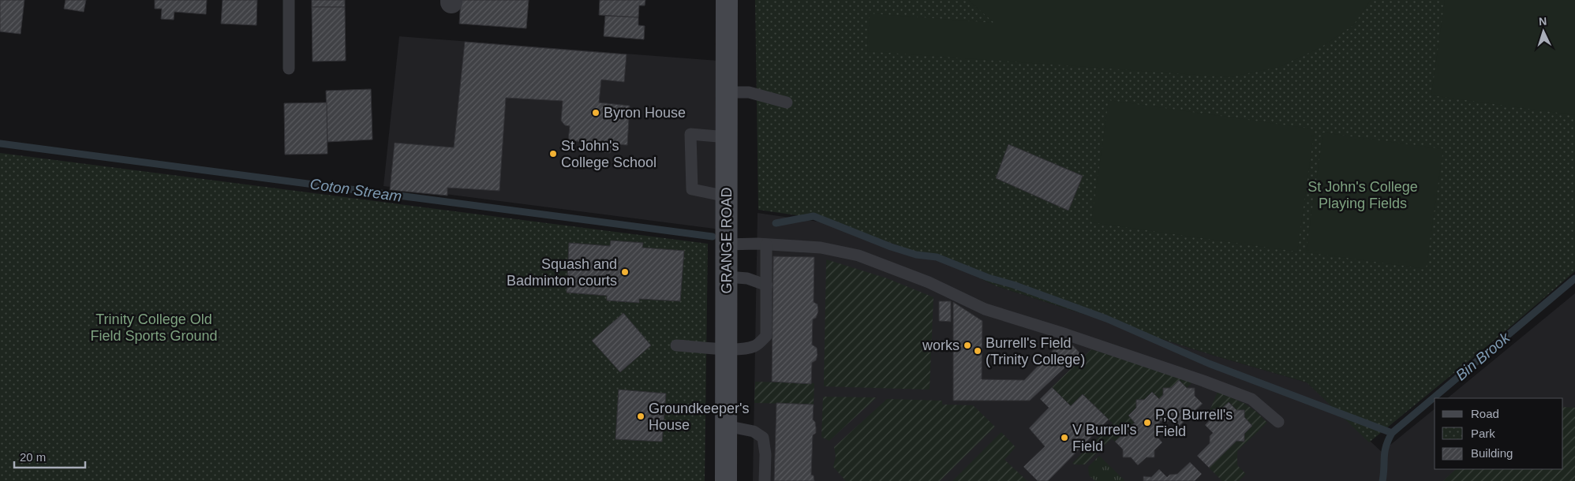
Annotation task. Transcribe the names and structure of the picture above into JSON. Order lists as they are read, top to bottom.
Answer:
{
  "streets": {
    "street": ["GRANGE ROAD"]
  },
  "water": ["Coton Stream", "Bin Brook"],
  "parks": ["St John's College Playing Fields", "Trinity College Old Field Sports Ground"],
  "places": [
    "Byron House",
    "St John's College School",
    "Squash and Badminton courts",
    "works",
    "Burrell's Field (Trinity College)",
    "Groundkeeper's House",
    "P,Q Burrell's Field",
    "V Burrell's Field"
  ],
  "legend": ["Road", "Park", "Building"],
  "scale_bar": "20 m",
  "north": "top"
}
